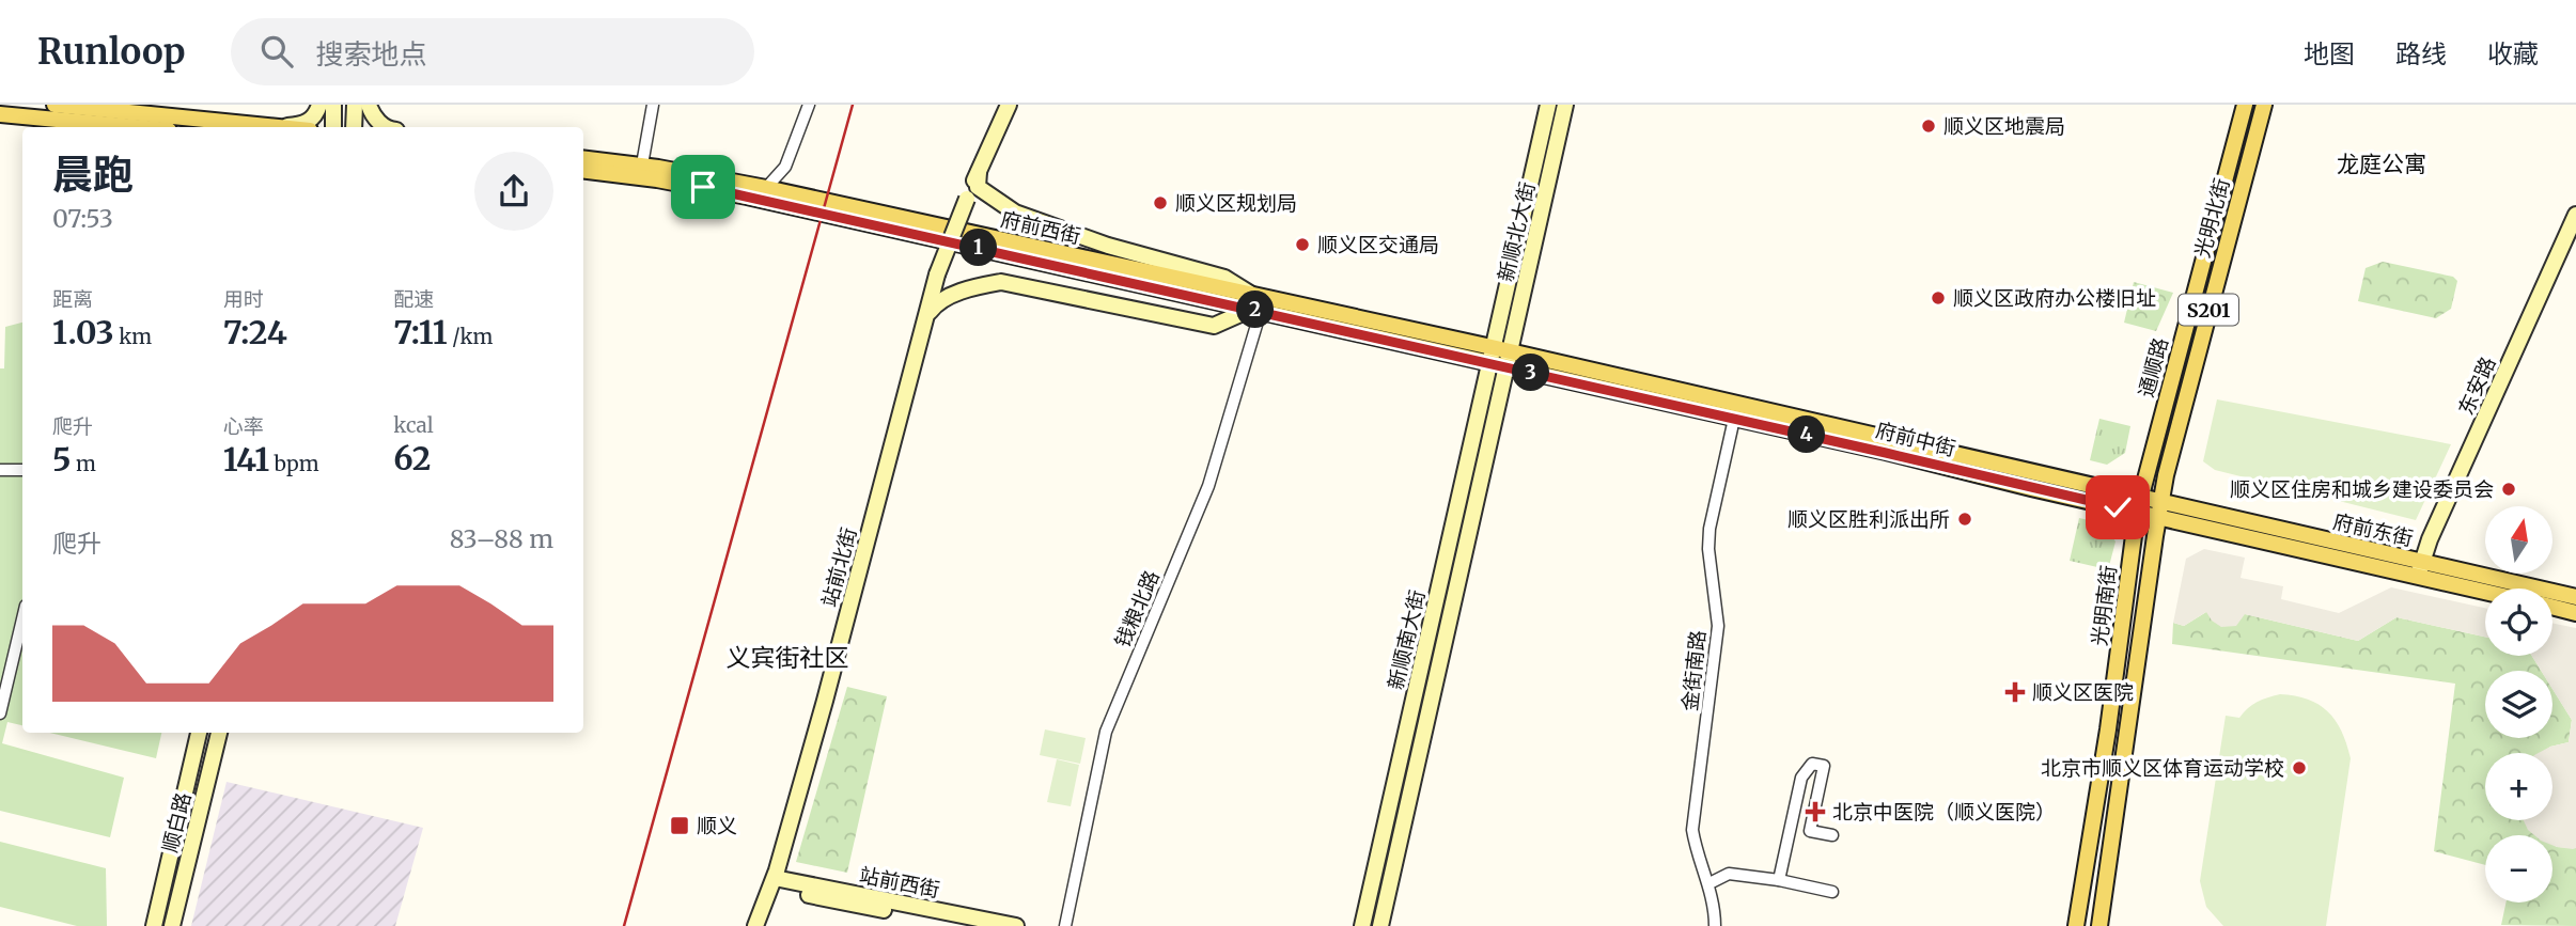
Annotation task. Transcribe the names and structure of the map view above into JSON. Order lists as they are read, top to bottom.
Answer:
{
  "streets": {
    "main road": [
      "光明北街",
      "府前西街",
      "新顺北大街",
      "S201",
      "通顺路",
      "东安路",
      "府前中街",
      "府前东街",
      "站前北街",
      "光明南街",
      "新顺南大街",
      "顺白路",
      "站前西街"
    ],
    "street": ["钱粮北路", "金街南路"]
  },
  "crossings": [
    ["光明北街", "S201"],
    ["光明北街", "府前中街"],
    ["光明北街", "府前东街"],
    ["府前西街", "新顺北大街"],
    ["府前西街", "府前中街"],
    ["府前西街", "钱粮北路"],
    ["府前西街", "新顺南大街"],
    ["新顺北大街", "府前中街"],
    ["新顺北大街", "新顺南大街"],
    ["S201", "府前中街"],
    ["S201", "府前东街"],
    ["通顺路", "府前中街"],
    ["通顺路", "光明南街"],
    ["东安路", "府前东街"],
    ["府前中街", "府前东街"],
    ["府前中街", "光明南街"],
    ["府前中街", "新顺南大街"],
    ["府前中街", "金街南路"],
    ["站前北街", "站前西街"]
  ],
  "districts": ["龙庭公寓", "义宾街社区"],
  "places": {
    "other": [
      "顺义区地震局",
      "顺义区规划局",
      "顺义区交通局",
      "顺义区政府办公楼旧址",
      "顺义区住房和城乡建设委员会",
      "顺义区胜利派出所",
      "北京市顺义区体育运动学校"
    ],
    "health": ["顺义区医院", "北京中医院（顺义医院）"],
    "transit": ["顺义"]
  },
  "north": "top",
  "page": {
    "header": "Runloop",
    "search": "搜索地点",
    "nav": ["地图", "路线", "收藏"],
    "heading": ["晨跑", "07:53"],
    "pins": [
      "1",
      "2",
      "3",
      "4"
    ],
    "stats": [
      ["距离", "1.03 km"],
      ["用时", "7:24"],
      ["配速", "7:11 /km"],
      ["爬升", "5 m"],
      ["心率", "141 bpm"],
      ["kcal", "62"]
    ],
    "map_buttons": ["+", "−"],
    "chart": ["爬升", "83–88 m"]
  }
}
